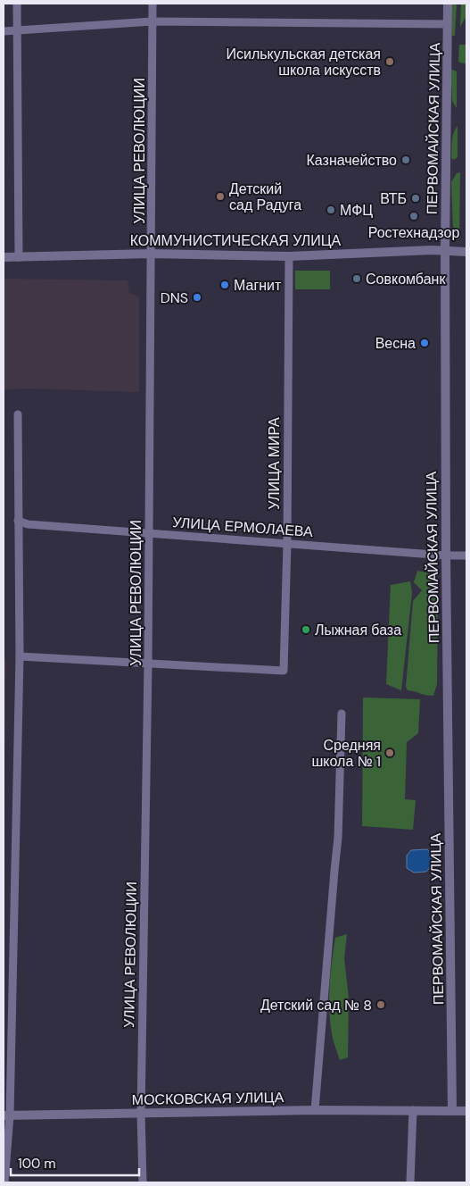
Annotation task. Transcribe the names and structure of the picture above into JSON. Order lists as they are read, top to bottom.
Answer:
{
  "streets": {
    "street": [
      "ПЕРВОМАЙСКАЯ УЛИЦА",
      "УЛИЦА РЕВОЛЮЦИИ",
      "КОММУНИСТИЧЕСКАЯ УЛИЦА",
      "УЛИЦА МИРА",
      "УЛИЦА ЕРМОЛАЕВА",
      "МОСКОВСКАЯ УЛИЦА"
    ]
  },
  "crossings": [
    ["ПЕРВОМАЙСКАЯ УЛИЦА", "КОММУНИСТИЧЕСКАЯ УЛИЦА"],
    ["ПЕРВОМАЙСКАЯ УЛИЦА", "УЛИЦА ЕРМОЛАЕВА"],
    ["ПЕРВОМАЙСКАЯ УЛИЦА", "МОСКОВСКАЯ УЛИЦА"],
    ["УЛИЦА РЕВОЛЮЦИИ", "КОММУНИСТИЧЕСКАЯ УЛИЦА"],
    ["УЛИЦА РЕВОЛЮЦИИ", "УЛИЦА МИРА"],
    ["УЛИЦА РЕВОЛЮЦИИ", "УЛИЦА ЕРМОЛАЕВА"],
    ["УЛИЦА РЕВОЛЮЦИИ", "МОСКОВСКАЯ УЛИЦА"],
    ["КОММУНИСТИЧЕСКАЯ УЛИЦА", "УЛИЦА МИРА"],
    ["УЛИЦА МИРА", "УЛИЦА ЕРМОЛАЕВА"]
  ],
  "places": [
    "Исилькульская детская школа искусств",
    "Казначейство",
    "Детский сад Радуга",
    "ВТБ",
    "МФЦ",
    "Ростехнадзор",
    "Совкомбанк",
    "Магнит",
    "DNS",
    "Весна",
    "Лыжная база",
    "Средняя школа № 1",
    "Детский сад № 8"
  ],
  "scale_bar": "100 m"
}
